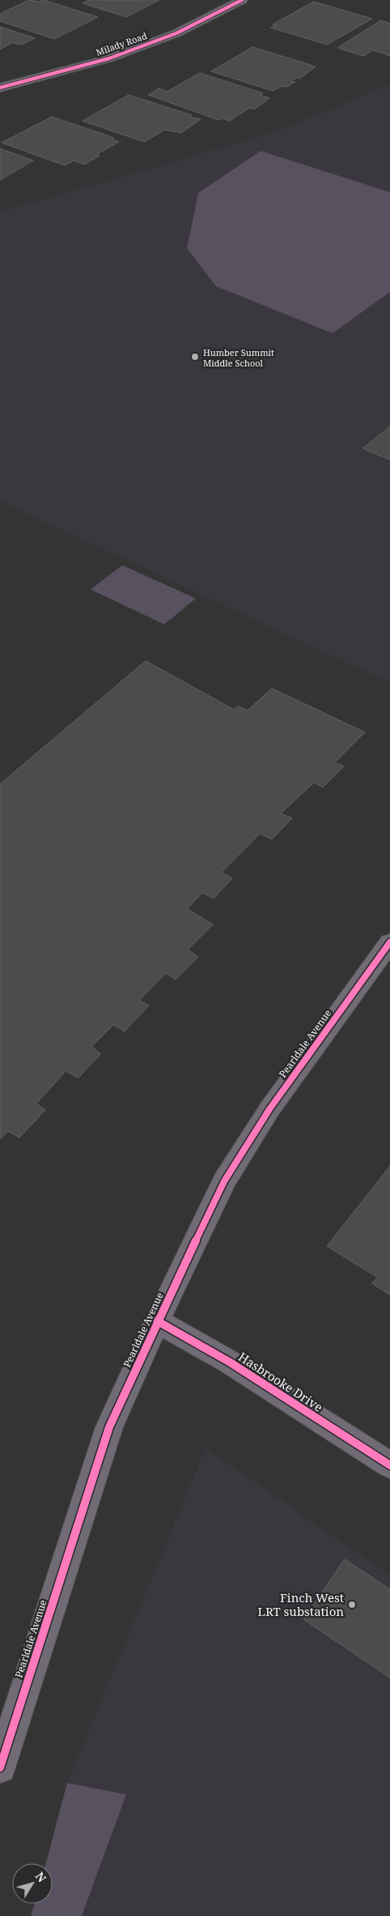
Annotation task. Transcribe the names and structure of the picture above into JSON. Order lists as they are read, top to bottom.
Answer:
{
  "streets": {
    "street": ["Milady Road", "Pearldale Avenue", "Hasbrooke Drive"]
  },
  "crossings": [
    ["Pearldale Avenue", "Hasbrooke Drive"]
  ],
  "places": ["Humber Summit Middle School", "Finch West LRT substation"],
  "north": "top right"
}
